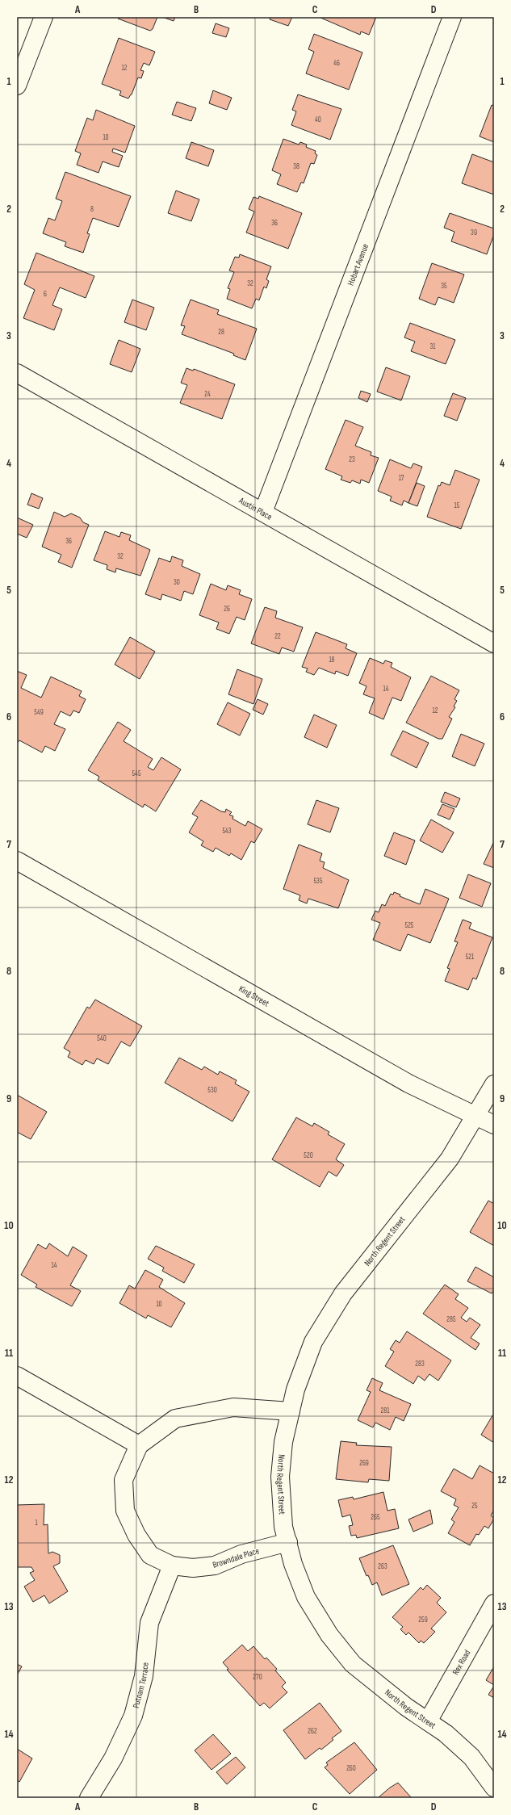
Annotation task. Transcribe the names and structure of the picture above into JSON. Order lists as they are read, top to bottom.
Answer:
{
  "streets": {
    "street": [
      "Hobart Avenue",
      "Austin Place",
      "King Street",
      "North Regent Street",
      "Browndale Place",
      "Rex Road",
      "Putnam Terrace"
    ]
  },
  "crossings": [
    ["Hobart Avenue", "Austin Place"],
    ["King Street", "North Regent Street"],
    ["North Regent Street", "Browndale Place"],
    ["North Regent Street", "Rex Road"],
    ["Browndale Place", "Putnam Terrace"]
  ],
  "house_numbers": [
    "46",
    "12",
    "40",
    "10",
    "38",
    "8",
    "36",
    "39",
    "32",
    "35",
    "6",
    "28",
    "31",
    "24",
    "23",
    "17",
    "15",
    "36",
    "32",
    "30",
    "26",
    "22",
    "18",
    "14",
    "12",
    "549",
    "545",
    "543",
    "535",
    "525",
    "521",
    "540",
    "530",
    "520",
    "14",
    "10",
    "285",
    "283",
    "281",
    "269",
    "25",
    "265",
    "1",
    "263",
    "259",
    "270",
    "262",
    "260"
  ],
  "grid": {
    "columns": [
      "A",
      "B",
      "C",
      "D"
    ],
    "rows": [
      "1",
      "2",
      "3",
      "4",
      "5",
      "6",
      "7",
      "8",
      "9",
      "10",
      "11",
      "12",
      "13",
      "14"
    ]
  }
}
